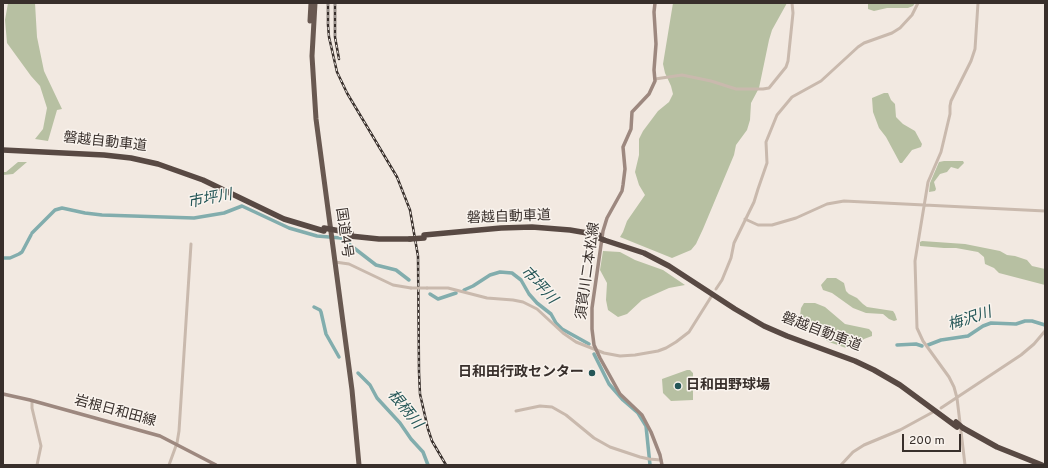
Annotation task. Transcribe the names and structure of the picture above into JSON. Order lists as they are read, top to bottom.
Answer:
{
  "streets": {
    "highway": ["磐越自動車道", "国道4号"],
    "main road": ["須賀川二本松線", "岩根日和田線"]
  },
  "water": ["市坪川", "梅沢川", "根柄川"],
  "places": ["日和田行政センター", "日和田野球場"],
  "scale_bar": "200 m"
}
